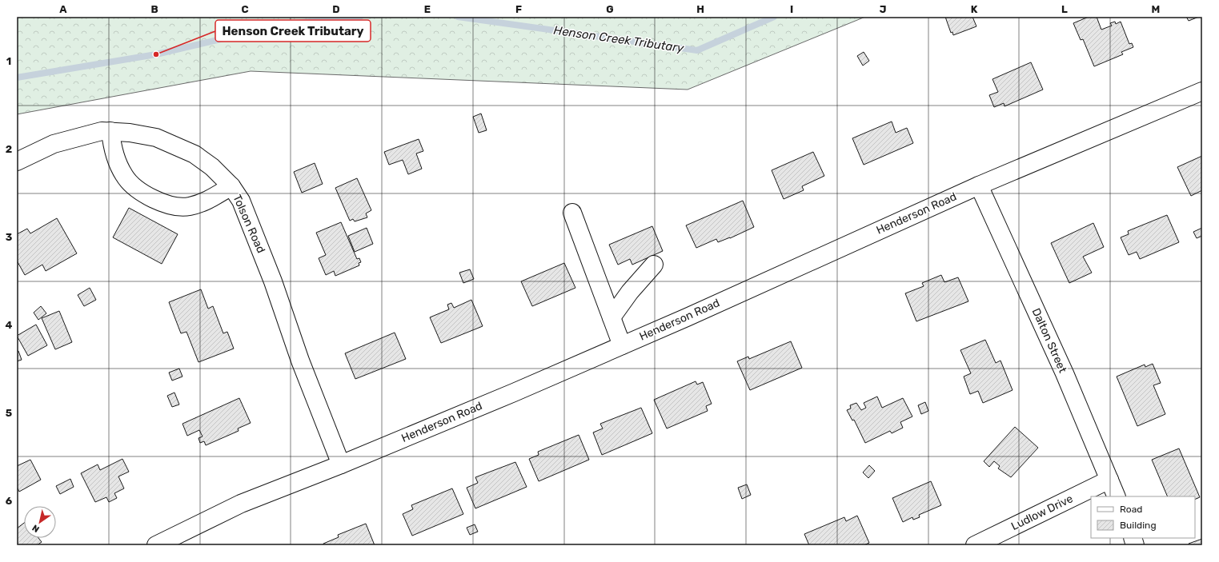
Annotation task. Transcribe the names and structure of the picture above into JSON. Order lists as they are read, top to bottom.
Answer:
{
  "streets": {
    "street": [
      "Henderson Road",
      "Tolson Road",
      "Dalton Street",
      "Ludlow Drive"
    ]
  },
  "crossings": [
    ["Henderson Road", "Tolson Road"],
    ["Henderson Road", "Dalton Street"],
    ["Dalton Street", "Ludlow Drive"]
  ],
  "water": ["Henson Creek Tributary"],
  "places": ["Henson Creek Tributary"],
  "legend": ["Road", "Building"],
  "north": "bottom left",
  "grid": {
    "columns": [
      "A",
      "B",
      "C",
      "D",
      "E",
      "F",
      "G",
      "H",
      "I",
      "J",
      "K",
      "L",
      "M"
    ],
    "rows": [
      "1",
      "2",
      "3",
      "4",
      "5",
      "6"
    ]
  }
}
